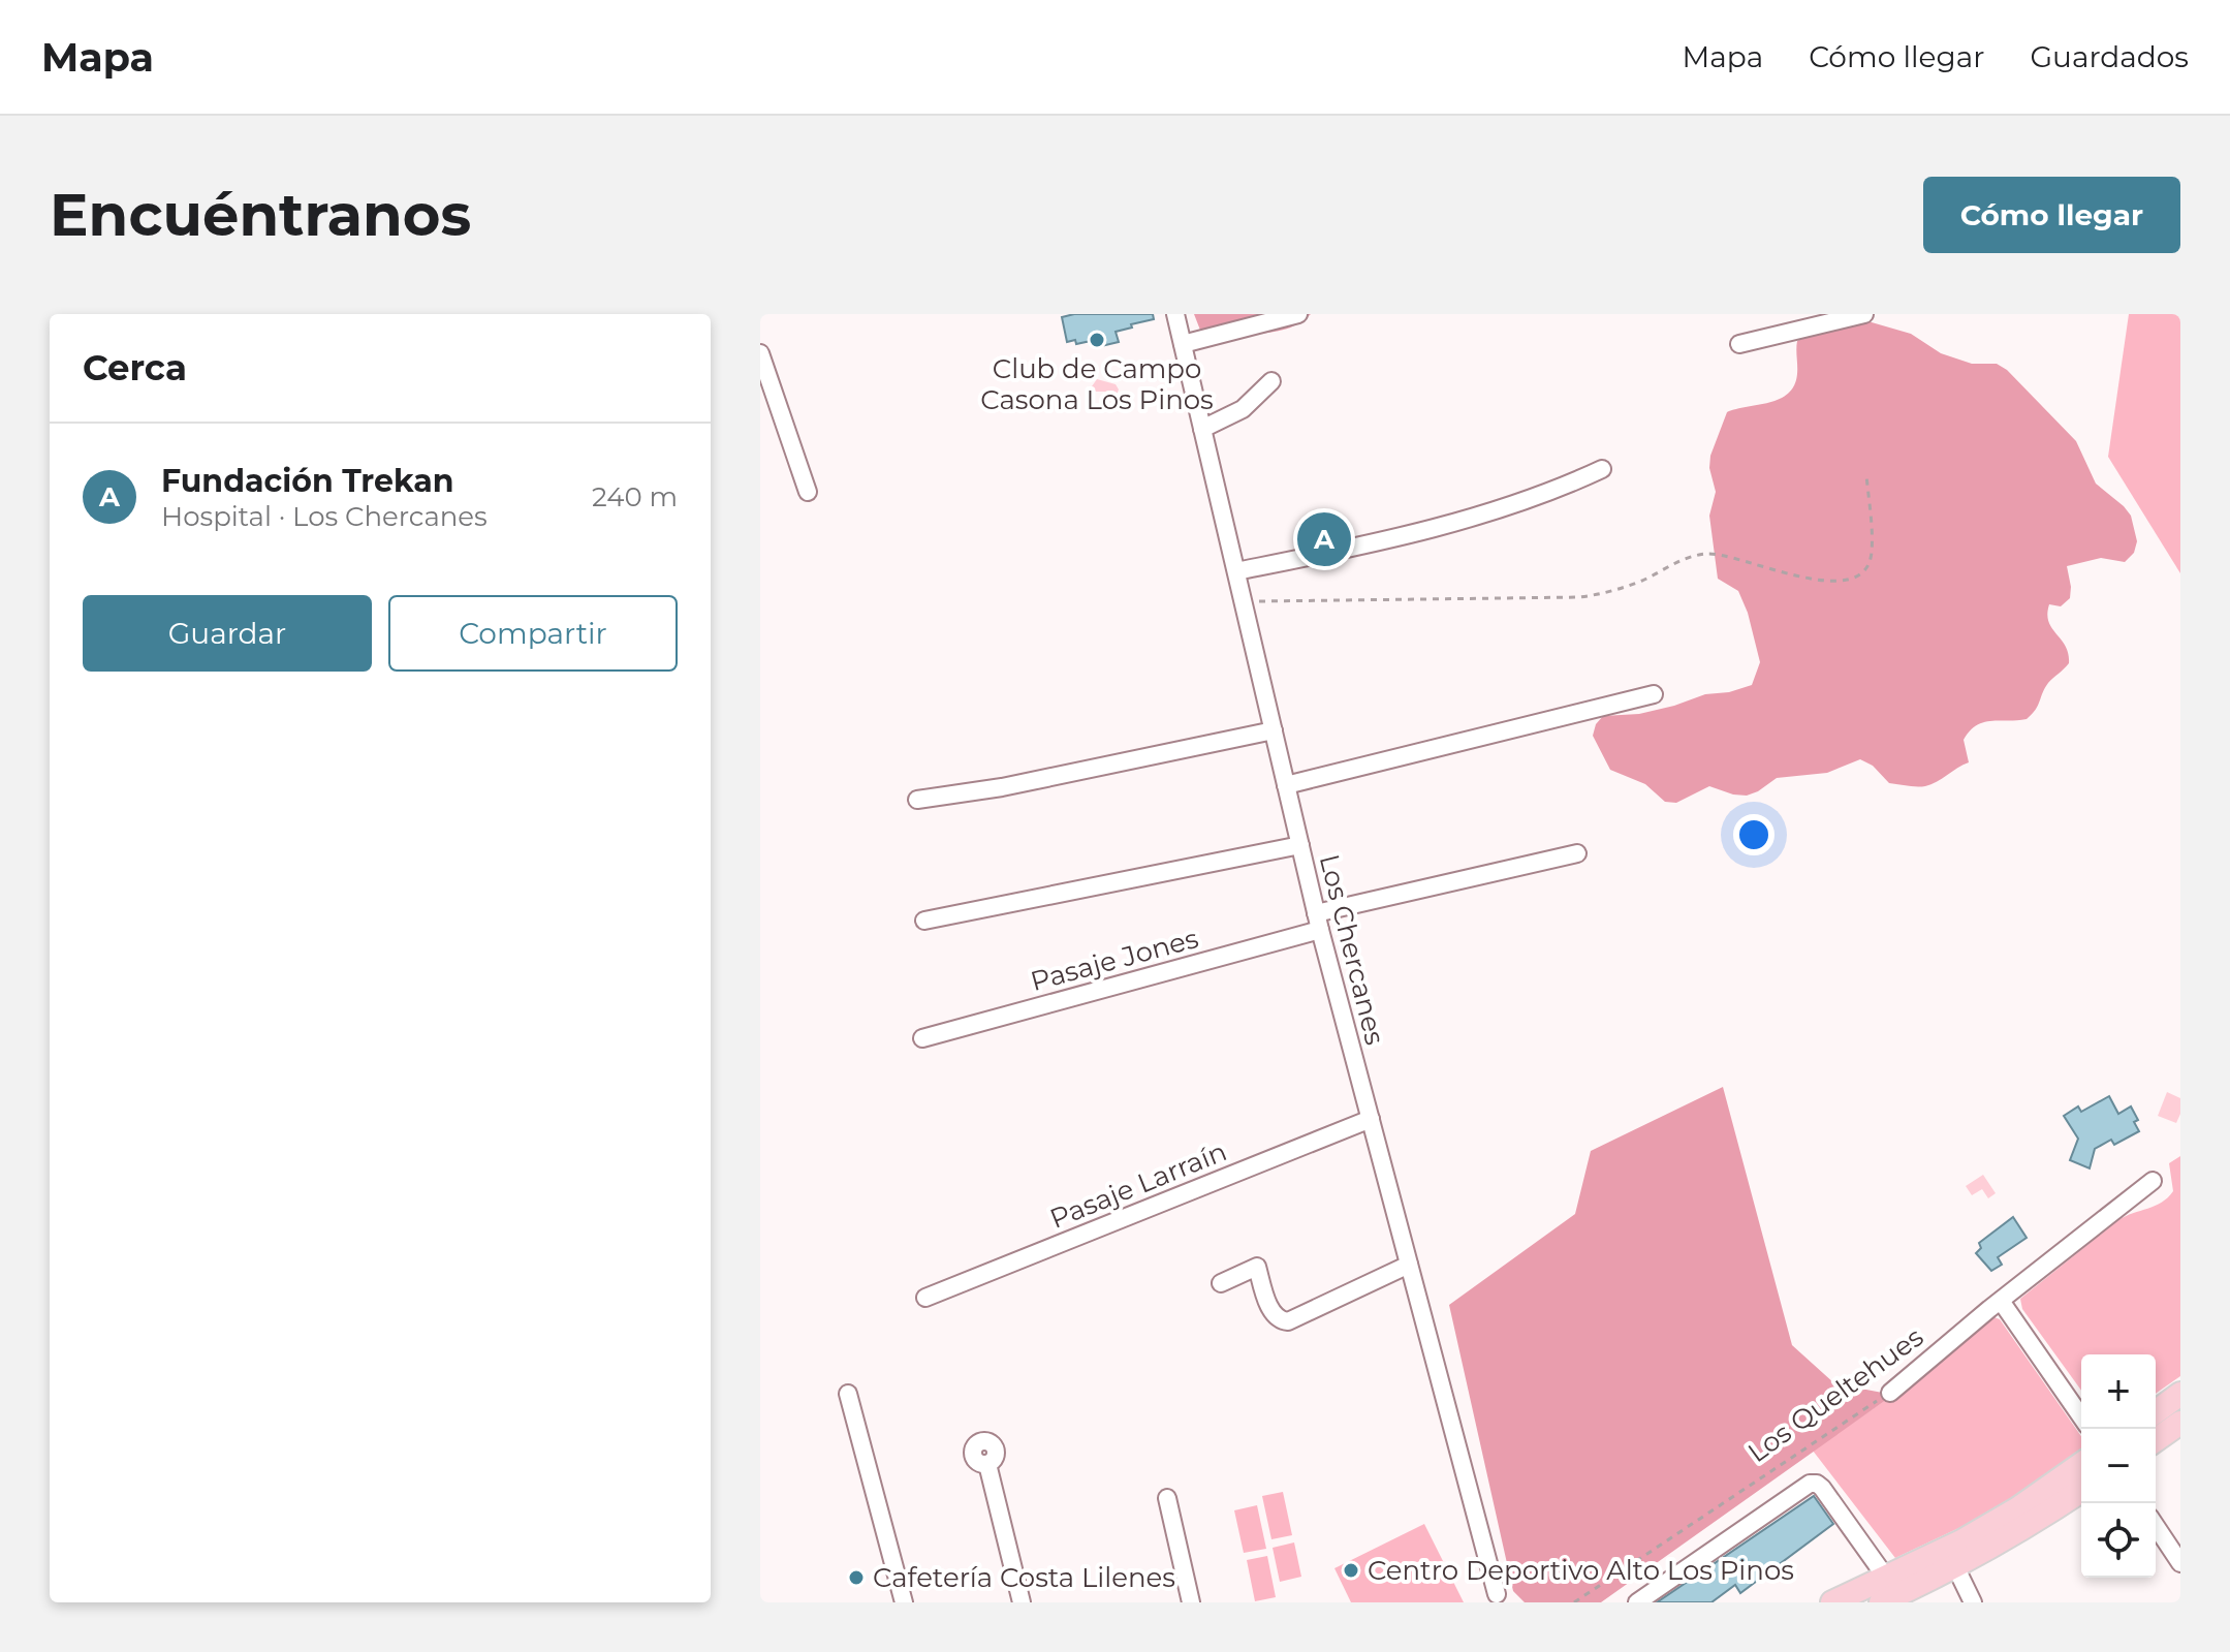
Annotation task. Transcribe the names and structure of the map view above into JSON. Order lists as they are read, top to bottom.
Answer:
{
  "streets": {
    "street": [
      "Los Chercanes",
      "Pasaje Jones",
      "Pasaje Larraín",
      "Los Queltehues"
    ]
  },
  "crossings": [
    ["Los Chercanes", "Pasaje Jones"],
    ["Los Chercanes", "Pasaje Larraín"]
  ],
  "places": ["Club de Campo Casona Los Pinos", "Centro Deportivo Alto Los Pinos", "Cafetería Costa Lilenes"],
  "page": {
    "header": "Mapa",
    "nav": ["Mapa", "Cómo llegar", "Guardados"],
    "buttons": [
      "Cómo llegar",
      ["Guardar", "Compartir"]
    ],
    "title": "Encuéntranos",
    "heading": "Cerca",
    "list": [
      {
        "mark": "A",
        "name": "Fundación Trekan",
        "note": "Hospital · Los Chercanes",
        "value": "240 m"
      }
    ],
    "pins": "A",
    "map_buttons": ["+", "−"]
  }
}
